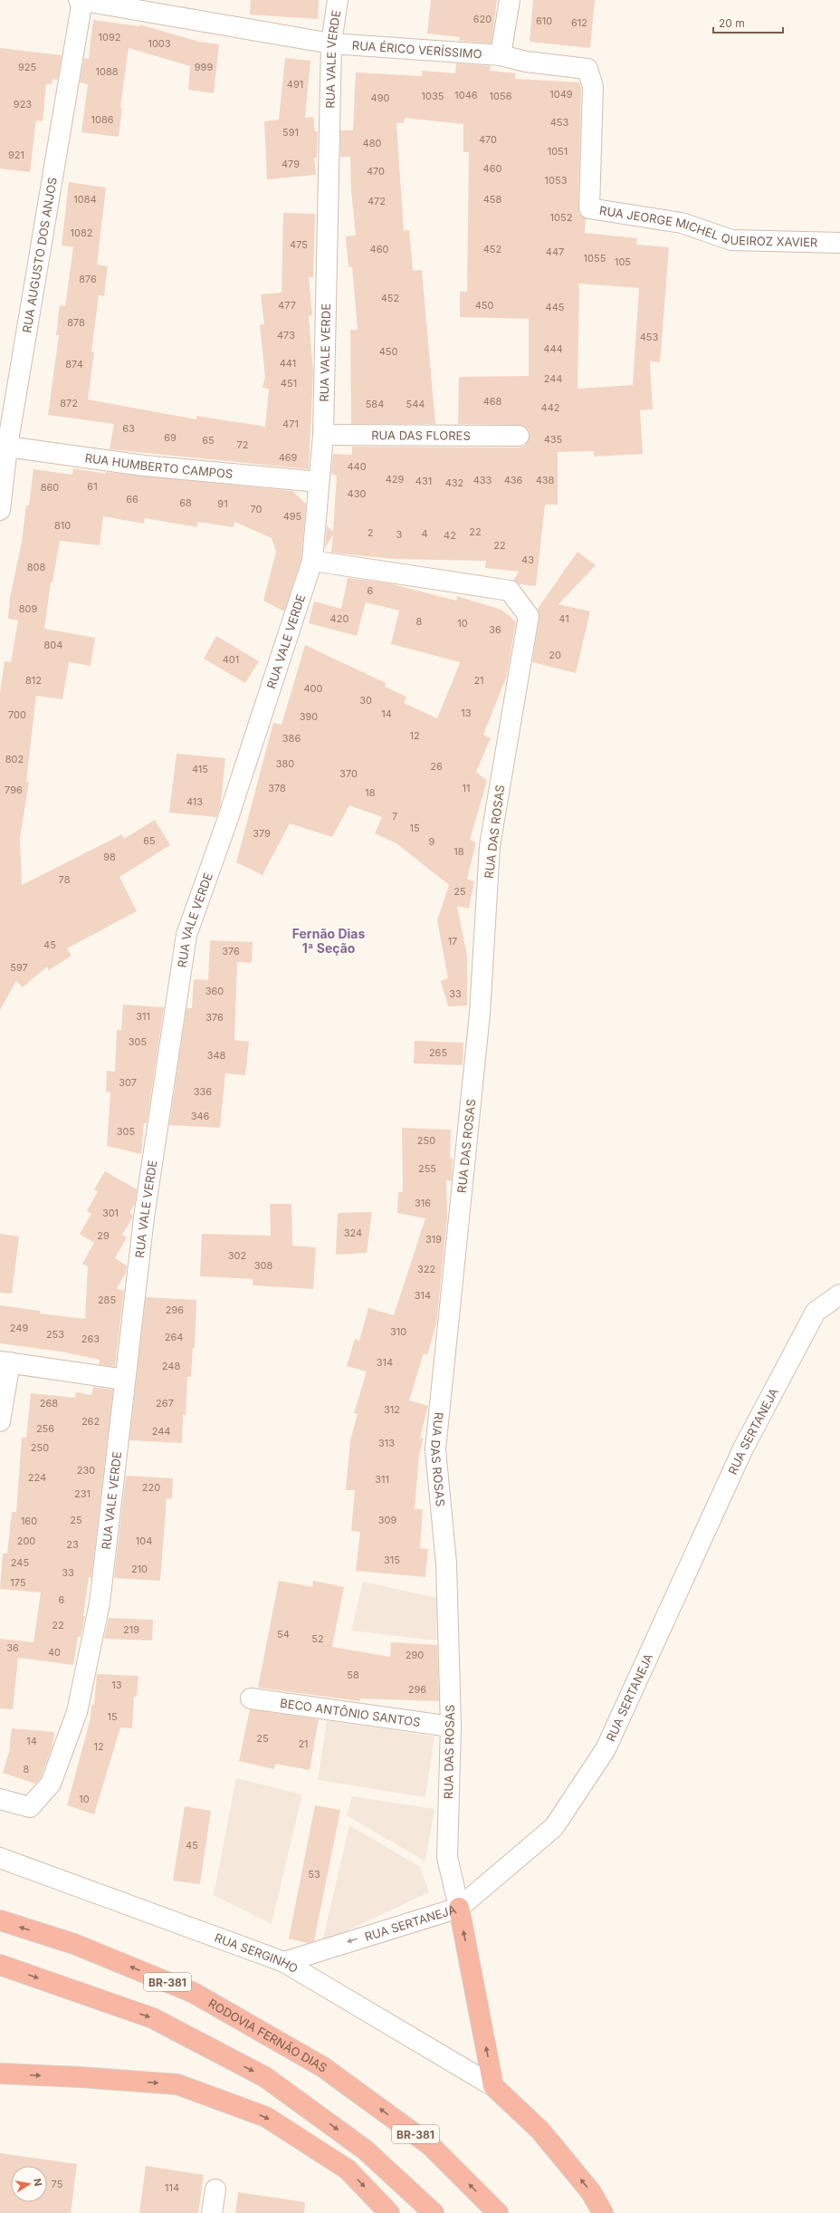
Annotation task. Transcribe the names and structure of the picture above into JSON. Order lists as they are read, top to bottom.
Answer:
{
  "streets": {
    "highway": ["BR-381", "RODOVIA FERNÃO DIAS"],
    "street": [
      "RUA ÉRICO VERÍSSIMO",
      "RUA VALE VERDE",
      "RUA JEORGE MICHEL QUEIROZ XAVIER",
      "RUA AUGUSTO DOS ANJOS",
      "RUA DAS FLORES",
      "RUA HUMBERTO CAMPOS",
      "RUA DAS ROSAS",
      "RUA SERTANEJA",
      "BECO ANTÔNIO SANTOS",
      "RUA SERGINHO"
    ]
  },
  "crossings": [
    ["RUA ÉRICO VERÍSSIMO", "RUA VALE VERDE"],
    ["RUA ÉRICO VERÍSSIMO", "RUA JEORGE MICHEL QUEIROZ XAVIER"],
    ["RUA ÉRICO VERÍSSIMO", "RUA AUGUSTO DOS ANJOS"],
    ["RUA VALE VERDE", "RUA DAS FLORES"],
    ["RUA VALE VERDE", "RUA HUMBERTO CAMPOS"],
    ["RUA VALE VERDE", "RUA DAS ROSAS"],
    ["RUA AUGUSTO DOS ANJOS", "RUA HUMBERTO CAMPOS"],
    ["RUA DAS ROSAS", "RUA SERTANEJA"],
    ["RUA DAS ROSAS", "BECO ANTÔNIO SANTOS"],
    ["RUA SERTANEJA", "RUA SERGINHO"]
  ],
  "districts": ["Fernão Dias 1ª Seção"],
  "house_numbers": [
    "620",
    "610",
    "612",
    "1092",
    "1003",
    "925",
    "999",
    "1088",
    "491",
    "1049",
    "1046",
    "1035",
    "1056",
    "490",
    "923",
    "1086",
    "453",
    "591",
    "470",
    "480",
    "1051",
    "921",
    "479",
    "460",
    "470",
    "1053",
    "1084",
    "458",
    "472",
    "1052",
    "1082",
    "475",
    "460",
    "452",
    "447",
    "1055",
    "105",
    "876",
    "452",
    "477",
    "450",
    "445",
    "878",
    "473",
    "453",
    "444",
    "450",
    "441",
    "874",
    "244",
    "451",
    "468",
    "872",
    "584",
    "544",
    "442",
    "471",
    "63",
    "69",
    "435",
    "65",
    "72",
    "469",
    "440",
    "429",
    "433",
    "436",
    "438",
    "431",
    "432",
    "61",
    "860",
    "430",
    "66",
    "68",
    "91",
    "70",
    "495",
    "810",
    "22",
    "2",
    "4",
    "3",
    "42",
    "22",
    "43",
    "808",
    "6",
    "809",
    "420",
    "41",
    "8",
    "10",
    "36",
    "804",
    "20",
    "401",
    "812",
    "21",
    "400",
    "30",
    "13",
    "14",
    "700",
    "390",
    "12",
    "386",
    "802",
    "380",
    "26",
    "415",
    "370",
    "378",
    "11",
    "796",
    "18",
    "413",
    "7",
    "15",
    "379",
    "65",
    "9",
    "18",
    "98",
    "78",
    "25",
    "17",
    "45",
    "376",
    "597",
    "360",
    "33",
    "311",
    "376",
    "305",
    "265",
    "348",
    "307",
    "336",
    "346",
    "305",
    "250",
    "255",
    "316",
    "301",
    "324",
    "29",
    "319",
    "302",
    "308",
    "322",
    "314",
    "285",
    "296",
    "249",
    "310",
    "253",
    "264",
    "263",
    "314",
    "248",
    "268",
    "267",
    "312",
    "262",
    "256",
    "244",
    "313",
    "250",
    "230",
    "224",
    "311",
    "220",
    "231",
    "25",
    "309",
    "160",
    "200",
    "104",
    "23",
    "315",
    "245",
    "210",
    "33",
    "175",
    "6",
    "22",
    "219",
    "54",
    "52",
    "36",
    "40",
    "290",
    "58",
    "13",
    "296",
    "15",
    "25",
    "14",
    "21",
    "12",
    "8",
    "10",
    "45",
    "53",
    "75",
    "114"
  ],
  "scale_bar": "20 m",
  "north": "right"
}
